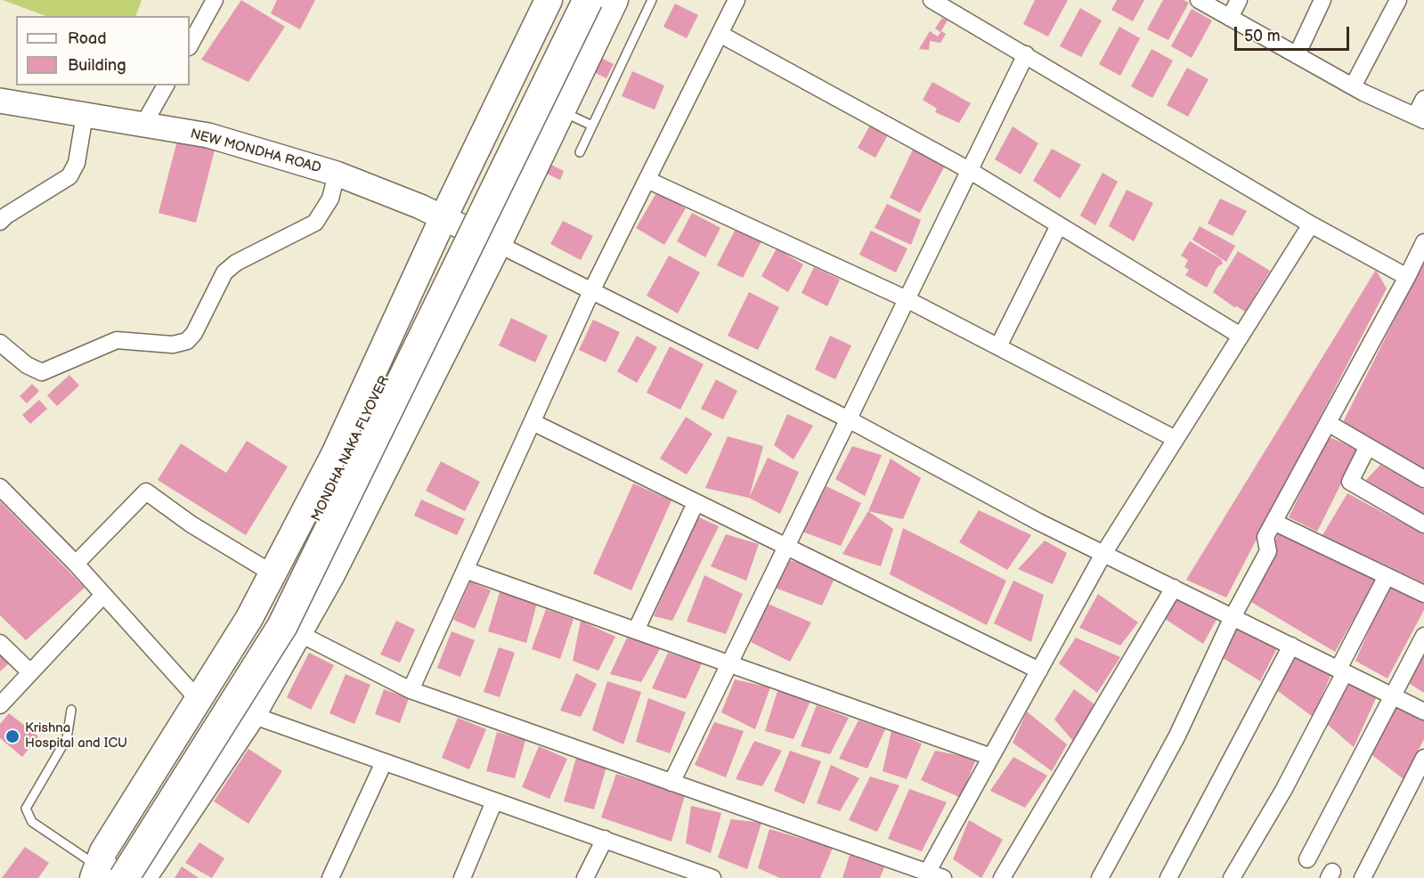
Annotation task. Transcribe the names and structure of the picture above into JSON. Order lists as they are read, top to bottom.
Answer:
{
  "streets": {
    "highway": ["MONDHA NAKA FLYOVER"],
    "street": ["NEW MONDHA ROAD"]
  },
  "places": ["Krishna Hospital and ICU"],
  "legend": ["Road", "Building"],
  "scale_bar": "50 m"
}
